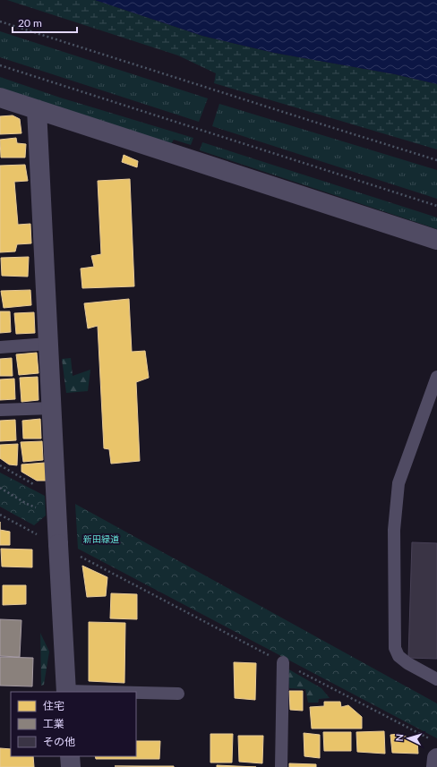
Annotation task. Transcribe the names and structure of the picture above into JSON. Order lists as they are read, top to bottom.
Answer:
{
  "parks": ["新田緑道"],
  "legend": ["住宅", "工業", "その他"],
  "scale_bar": "20 m",
  "north": "left"
}
